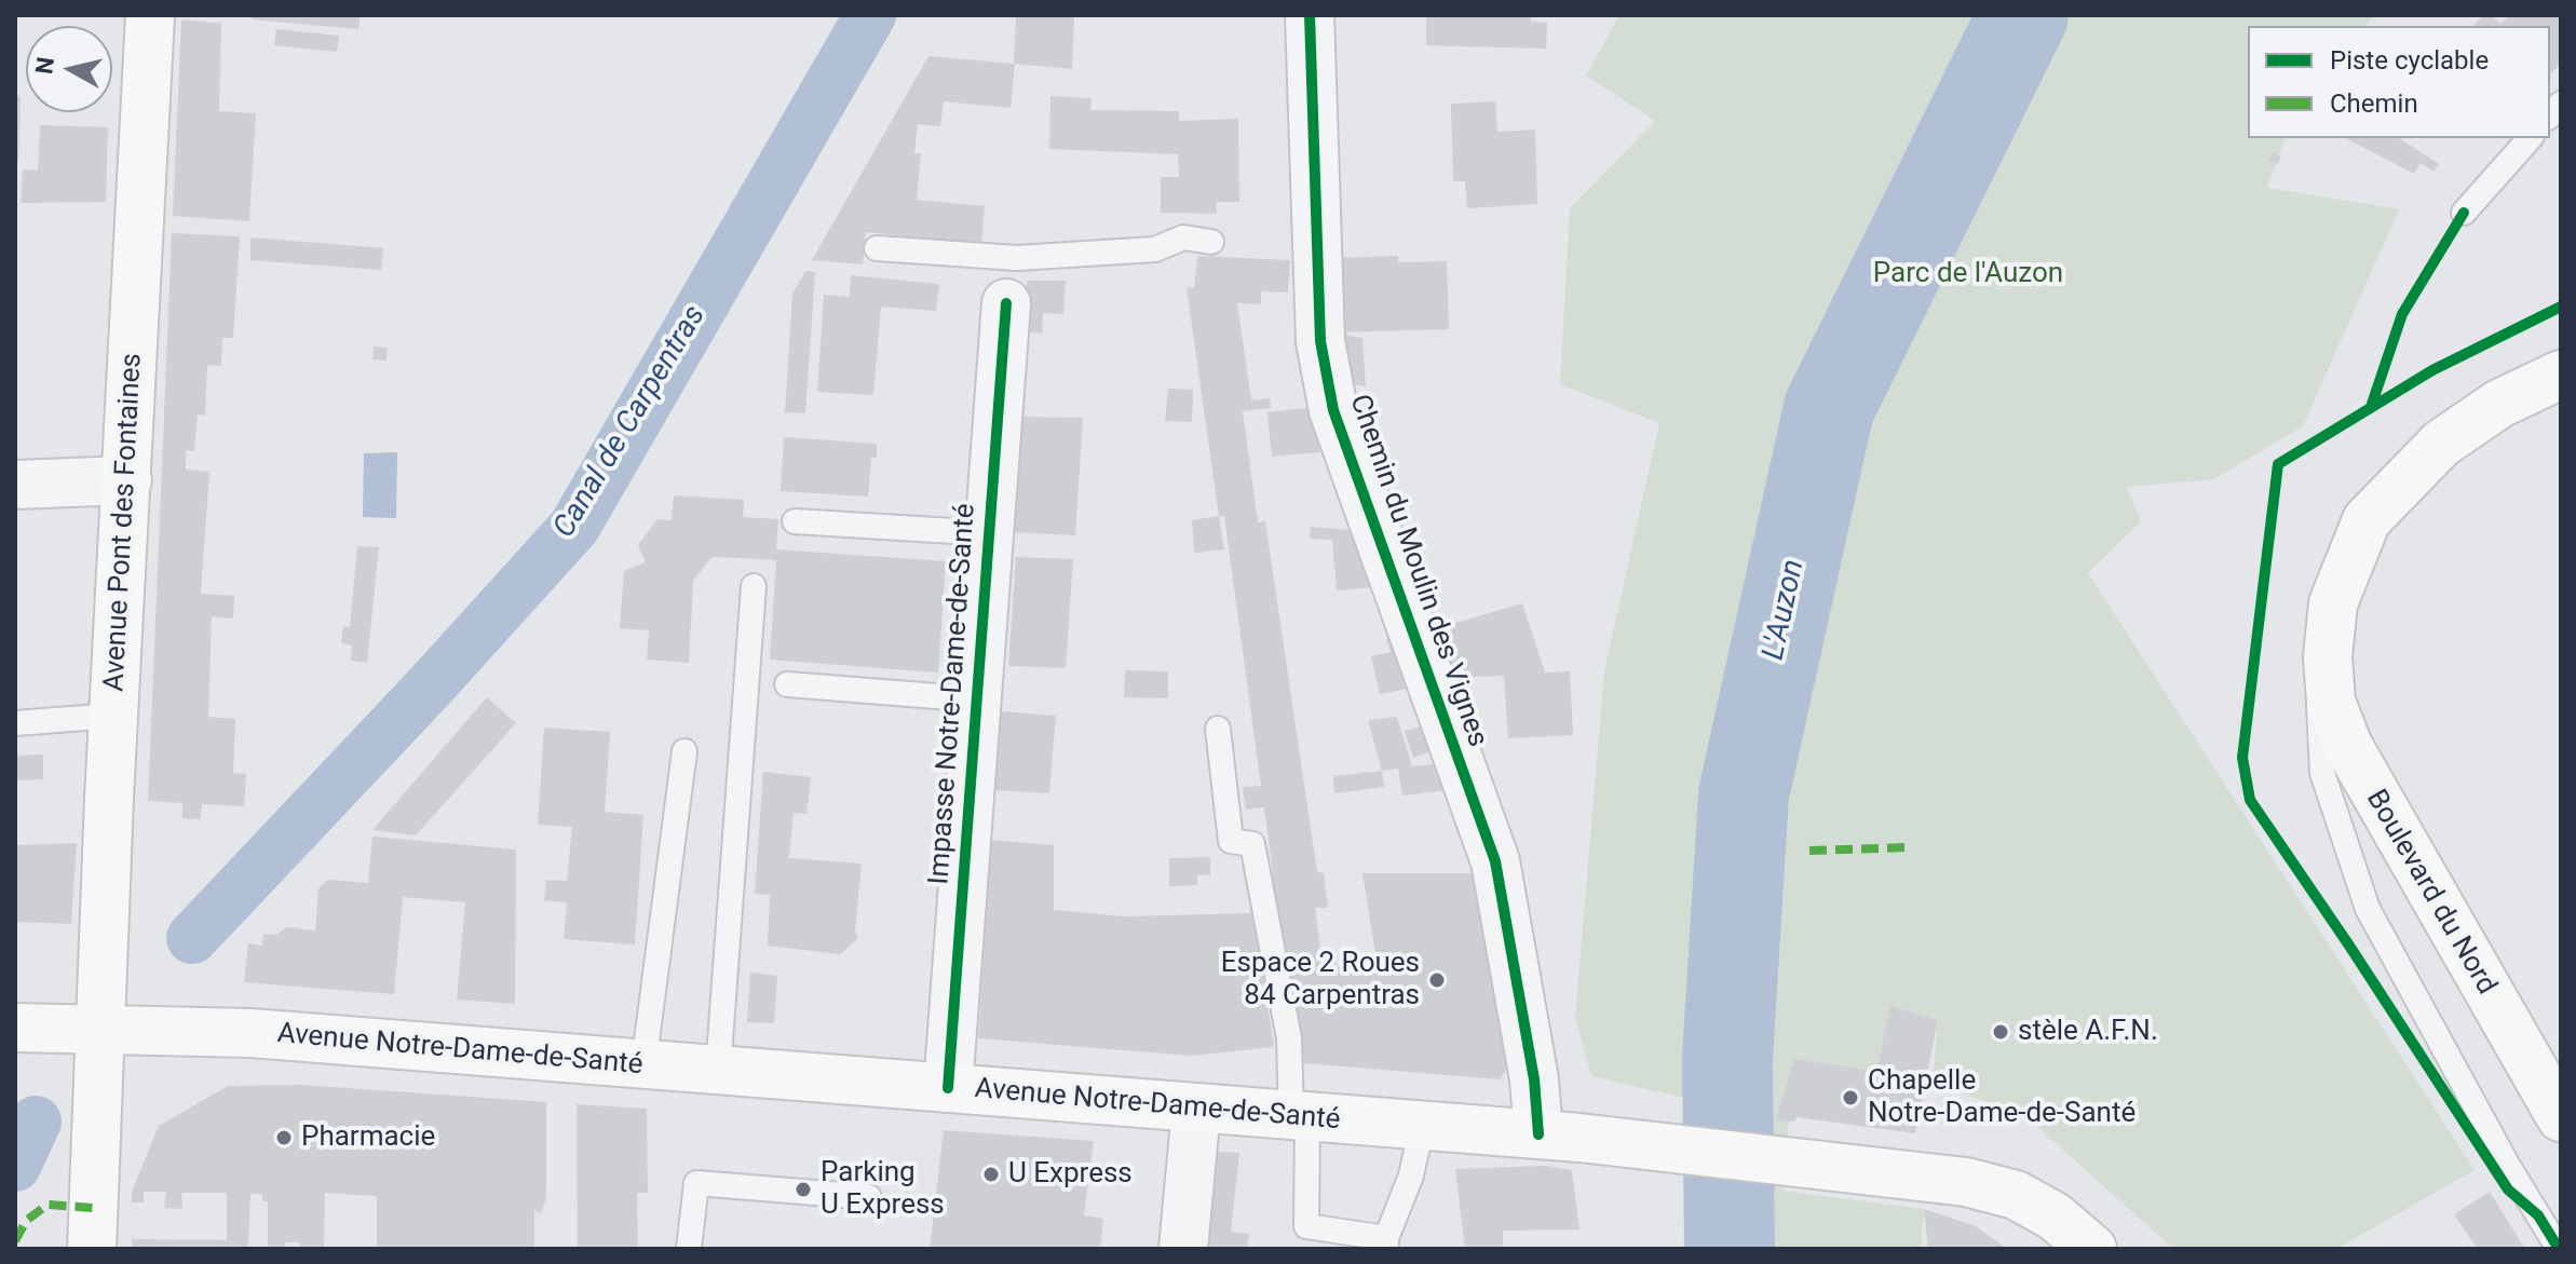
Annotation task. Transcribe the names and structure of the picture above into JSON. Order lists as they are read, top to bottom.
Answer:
{
  "streets": {
    "main road": ["Avenue Pont des Fontaines", "Boulevard du Nord", "Avenue Notre-Dame-de-Santé"],
    "street": ["Chemin du Moulin des Vignes", "Impasse Notre-Dame-de-Santé"]
  },
  "crossings": [
    ["Avenue Pont des Fontaines", "Avenue Notre-Dame-de-Santé"],
    ["Chemin du Moulin des Vignes", "Avenue Notre-Dame-de-Santé"],
    ["Impasse Notre-Dame-de-Santé", "Avenue Notre-Dame-de-Santé"]
  ],
  "water": ["Canal de Carpentras", "L'Auzon"],
  "parks": ["Parc de l'Auzon"],
  "places": [
    "Espace 2 Roues 84 Carpentras",
    "stèle A.F.N.",
    "Chapelle Notre-Dame-de-Santé",
    "Pharmacie",
    "U Express",
    "Parking U Express"
  ],
  "legend": ["Piste cyclable", "Chemin"],
  "north": "left"
}
